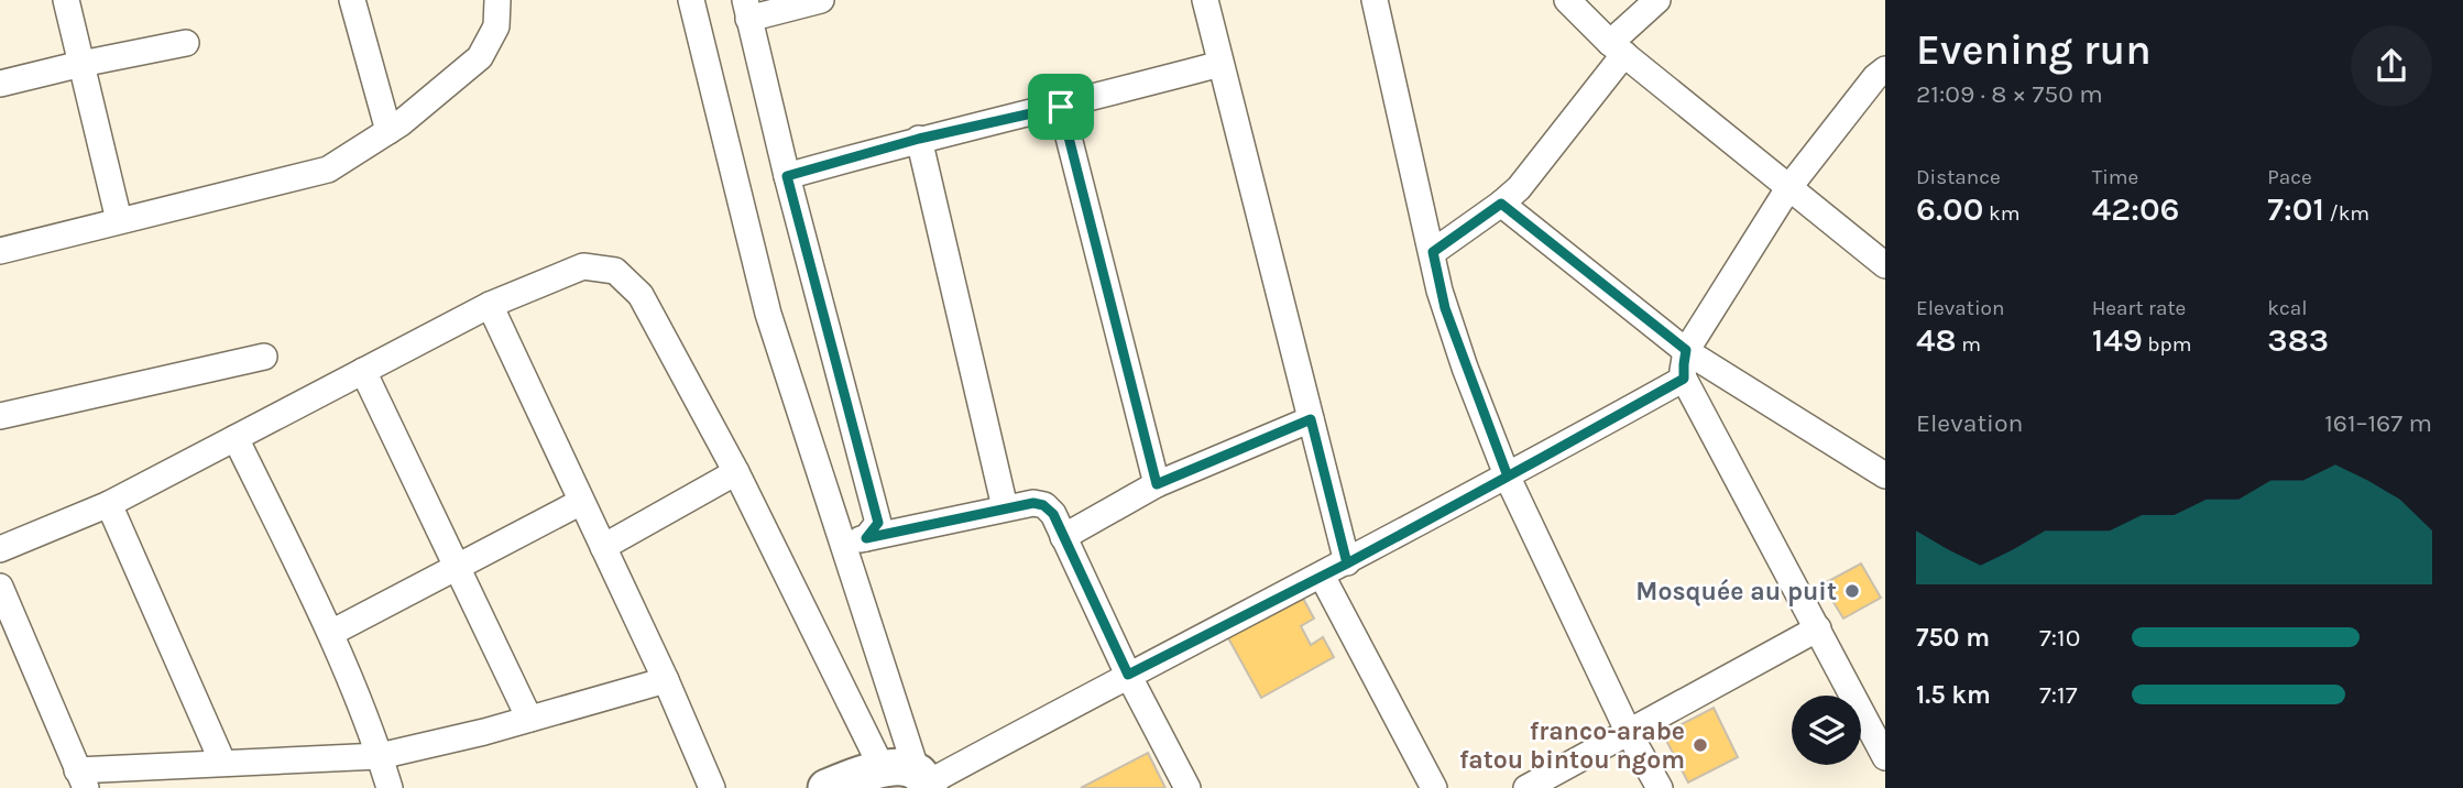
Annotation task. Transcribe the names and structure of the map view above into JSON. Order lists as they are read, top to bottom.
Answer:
{
  "places": ["Mosquée au puit", "franco-arabe fatou bintou ngom"],
  "page": {
    "heading": ["Evening run", "21:09 · 8 × 750 m"],
    "stats": [
      ["Distance", "6.00 km"],
      ["Time", "42:06"],
      ["Pace", "7:01 /km"],
      ["Elevation", "48 m"],
      ["Heart rate", "149 bpm"],
      ["kcal", "383"]
    ],
    "chart": ["Elevation", "161–167 m"],
    "list": [
      {
        "name": "750 m",
        "note": "7:10"
      },
      {
        "name": "1.5 km",
        "note": "7:17"
      }
    ]
  }
}
